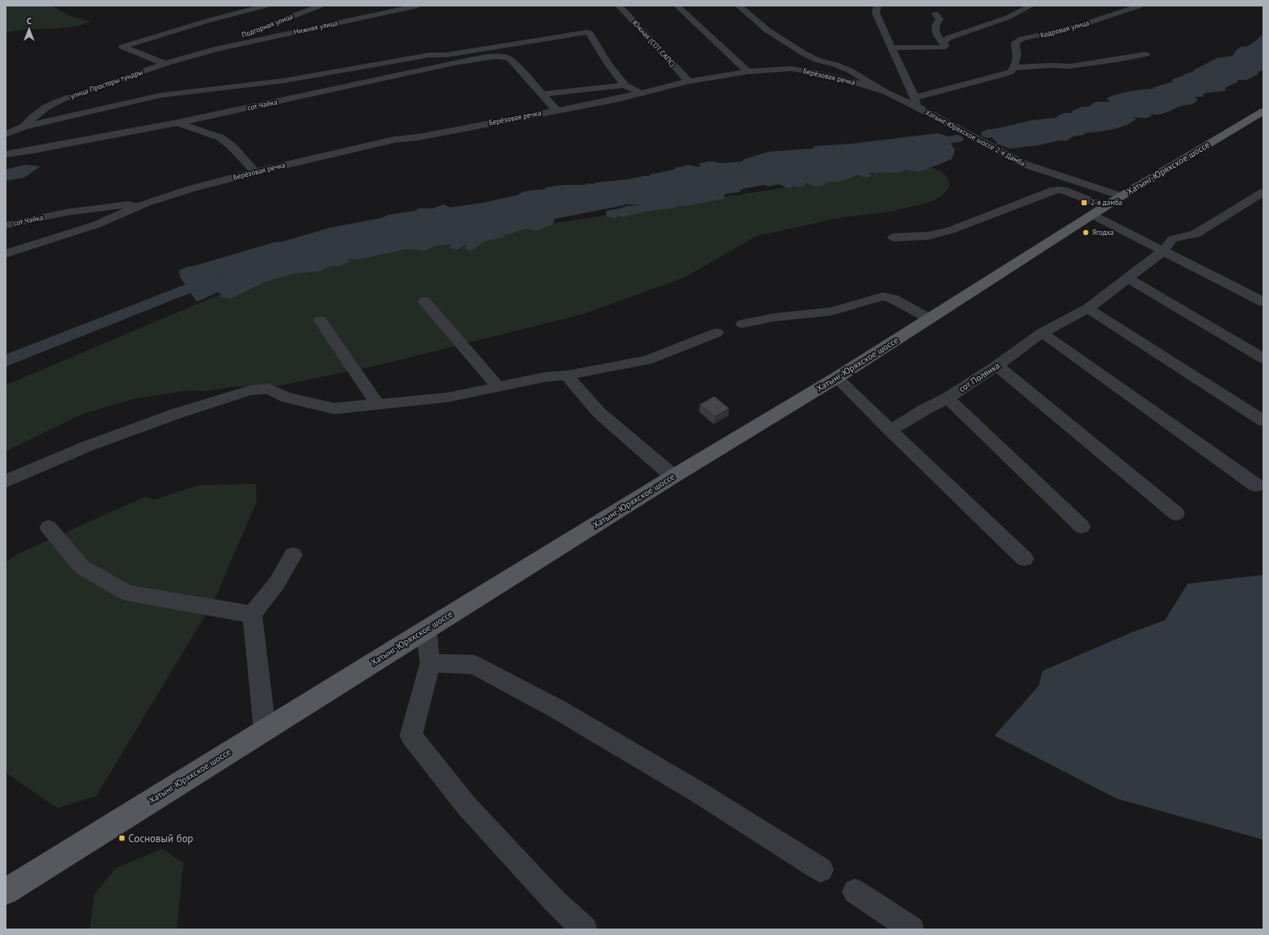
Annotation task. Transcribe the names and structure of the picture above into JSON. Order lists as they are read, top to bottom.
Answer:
{
  "streets": {
    "main road": ["Хатынг-Юряхское шоссе"],
    "street": [
      "Подгорная улица",
      "Нижняя улица",
      "Кедровая улица",
      "Южная (СОТ САПС)",
      "Берёзовая речка",
      "улица Просторы тундры",
      "сот Чайка",
      "Хатынг-Юряхское шоссе 2-я Дамба",
      "сот Полянка"
    ]
  },
  "crossings": [
    ["Подгорная улица", "Нижняя улица"],
    ["Подгорная улица", "улица Просторы тундры"],
    ["Нижняя улица", "улица Просторы тундры"],
    ["Южная (СОТ САПС)", "Берёзовая речка"],
    ["Берёзовая речка", "сот Чайка"],
    ["Берёзовая речка", "Хатынг-Юряхское шоссе 2-я Дамба"],
    ["Хатынг-Юряхское шоссе 2-я Дамба", "Хатынг-Юряхское шоссе"]
  ],
  "places": {
    "transit": ["2-я дамба", "Сосновый бор"],
    "other": ["Ягодка"]
  },
  "north": "top"
}
